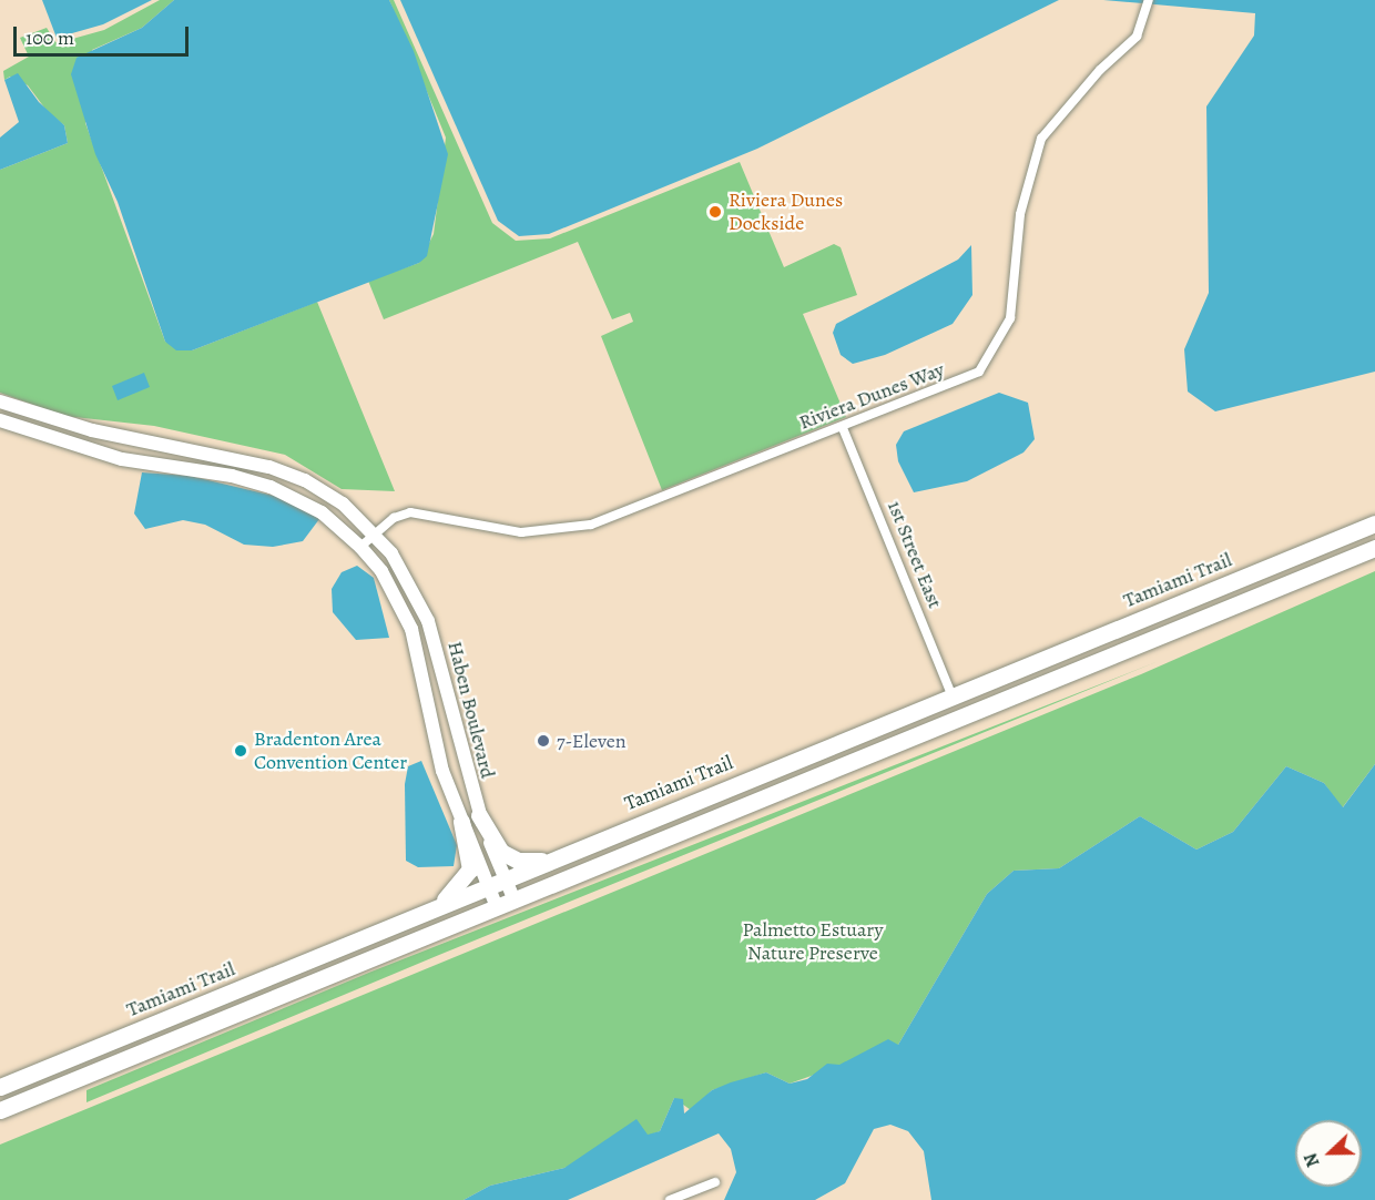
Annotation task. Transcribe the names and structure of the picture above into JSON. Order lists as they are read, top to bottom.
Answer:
{
  "streets": {
    "highway": ["Tamiami Trail"],
    "street": ["Riviera Dunes Way", "1st Street East", "Haben Boulevard"]
  },
  "crossings": [
    ["Riviera Dunes Way", "1st Street East"],
    ["Riviera Dunes Way", "Haben Boulevard"],
    ["1st Street East", "Tamiami Trail"],
    ["Tamiami Trail", "Haben Boulevard"]
  ],
  "parks": ["Palmetto Estuary Nature Preserve"],
  "places": ["Riviera Dunes Dockside", "7-Eleven", "Bradenton Area Convention Center"],
  "scale_bar": "100 m",
  "north": "left"
}
